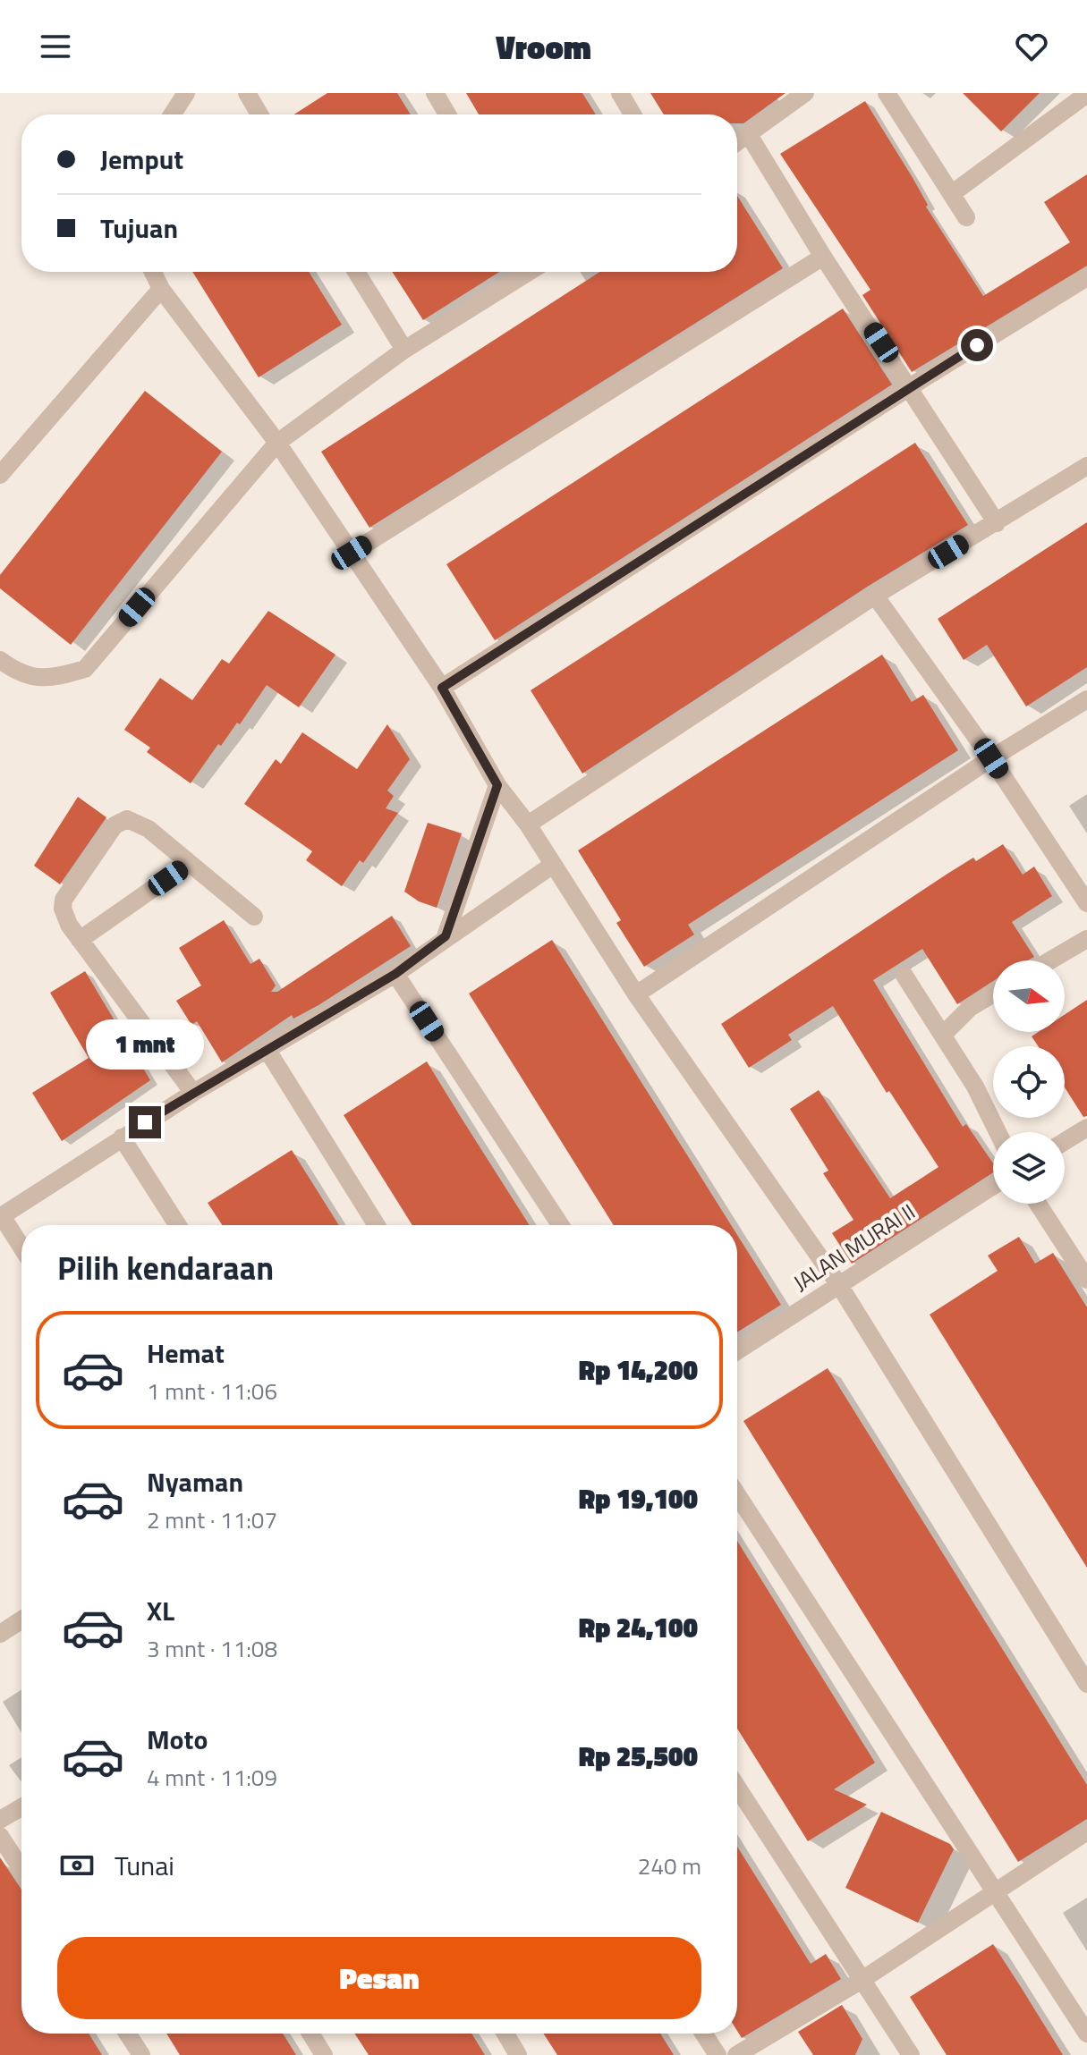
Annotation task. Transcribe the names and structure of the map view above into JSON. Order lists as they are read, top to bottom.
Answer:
{
  "streets": {
    "street": ["JALAN MURAI II"]
  },
  "north": "right",
  "page": {
    "header": "Vroom",
    "banner": ["Jemput", "Tujuan"],
    "bubble": "1 mnt",
    "heading": "Pilih kendaraan",
    "list": [
      {
        "name": "Hemat",
        "note": "1 mnt · 11:06",
        "value": "Rp 14,200"
      },
      {
        "name": "Nyaman",
        "note": "2 mnt · 11:07",
        "value": "Rp 19,100"
      },
      {
        "name": "XL",
        "note": "3 mnt · 11:08",
        "value": "Rp 24,100"
      },
      {
        "name": "Moto",
        "note": "4 mnt · 11:09",
        "value": "Rp 25,500"
      }
    ],
    "pay": ["Tunai", "240 m"],
    "buttons": "Pesan"
  }
}
